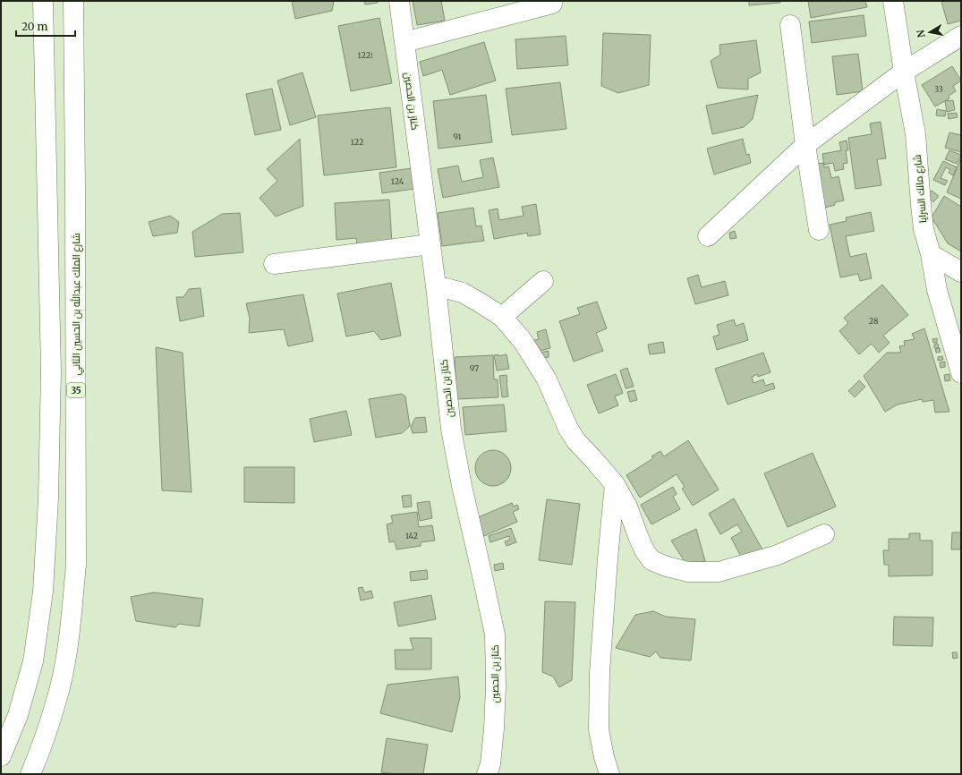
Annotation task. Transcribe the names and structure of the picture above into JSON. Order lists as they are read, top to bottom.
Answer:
{
  "streets": {
    "main road": [
      "كناز بن الحصين",
      "شارع مالك السرايا",
      "شارع الملك عبدالله بن الحسين الثاني",
      "35"
    ]
  },
  "house_numbers": [
    "122ا",
    "33",
    "91",
    "122",
    "124",
    "28",
    "97",
    "142"
  ],
  "scale_bar": "20 m",
  "north": "left"
}
